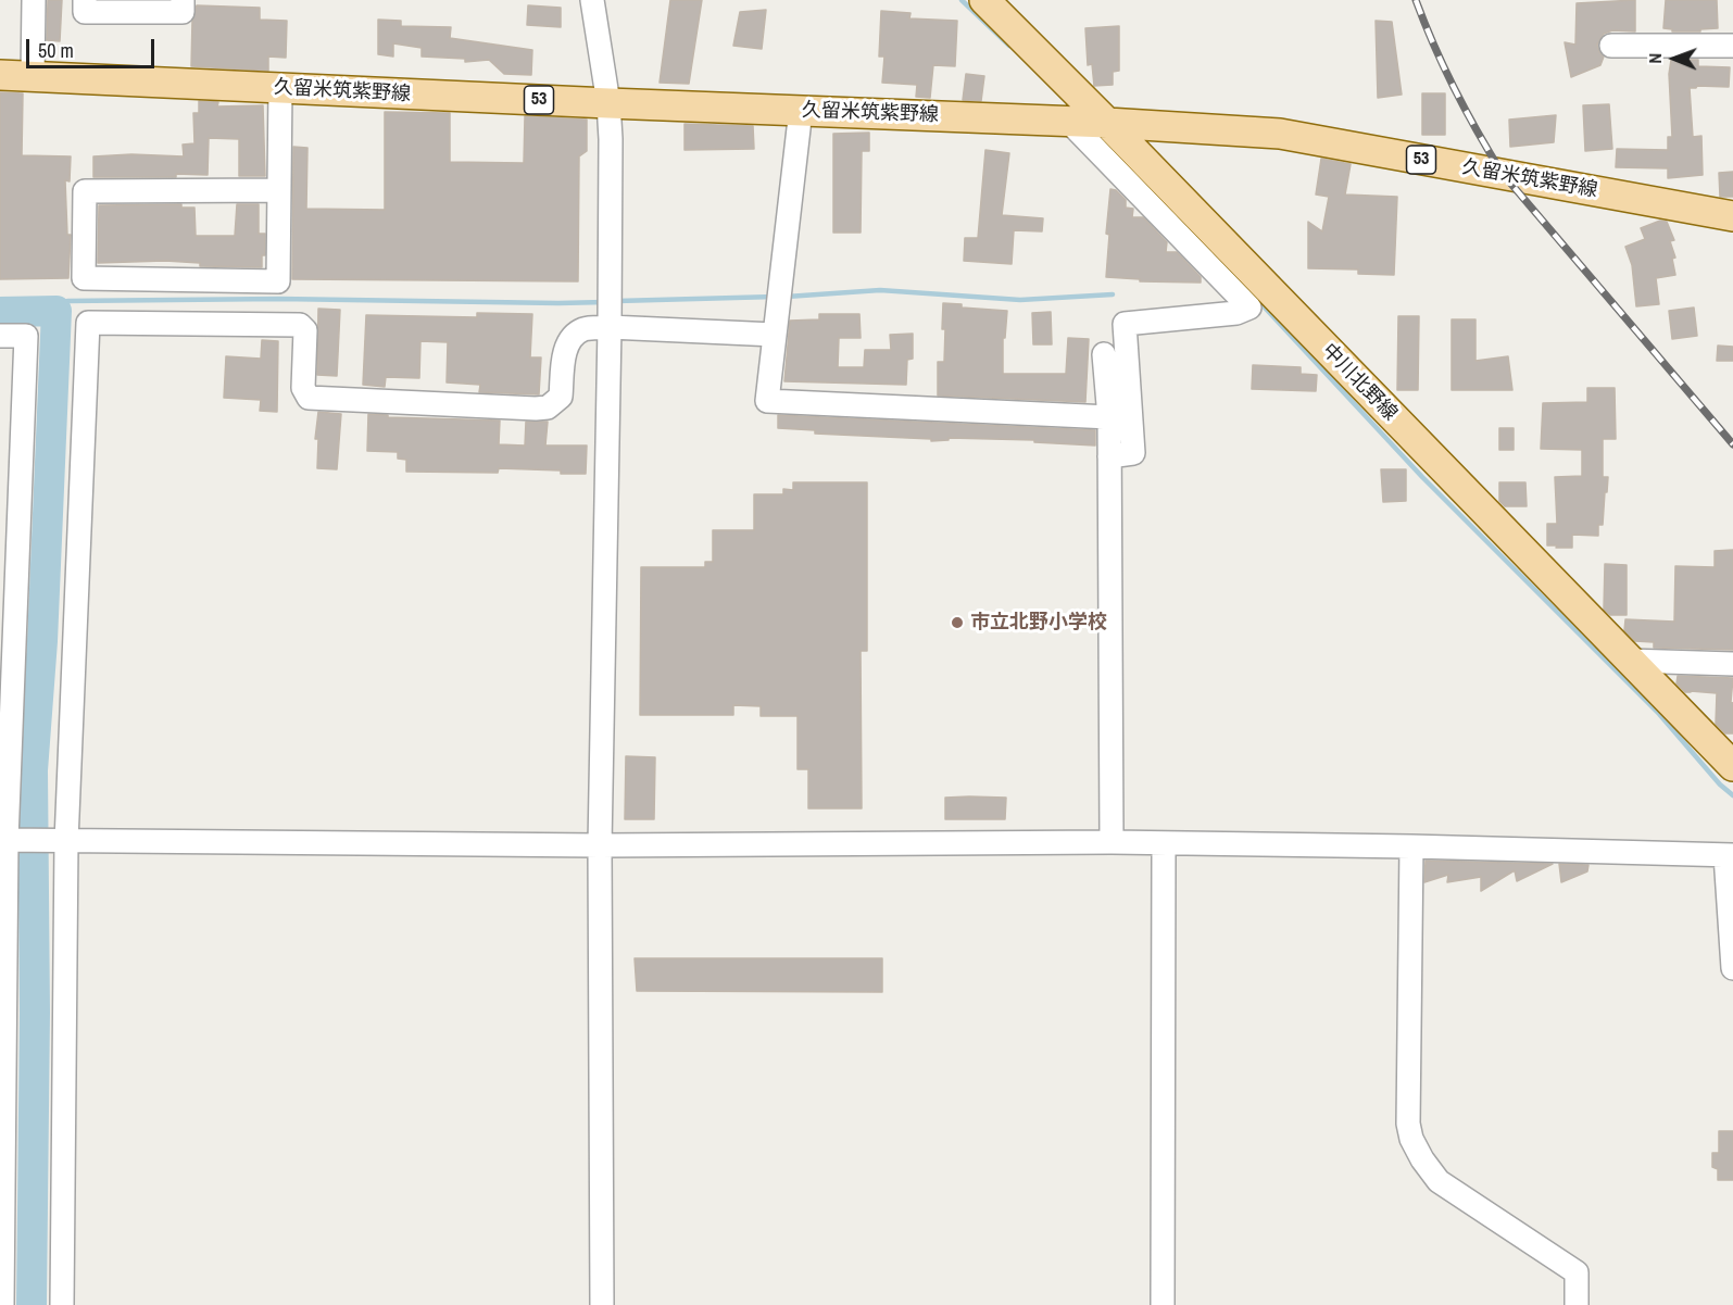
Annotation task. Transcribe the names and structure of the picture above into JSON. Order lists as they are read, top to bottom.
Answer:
{
  "streets": {
    "main road": ["久留米筑紫野線", "53", "中川北野線"]
  },
  "crossings": [
    ["久留米筑紫野線", "中川北野線"]
  ],
  "places": ["市立北野小学校"],
  "scale_bar": "50 m",
  "north": "left"
}
